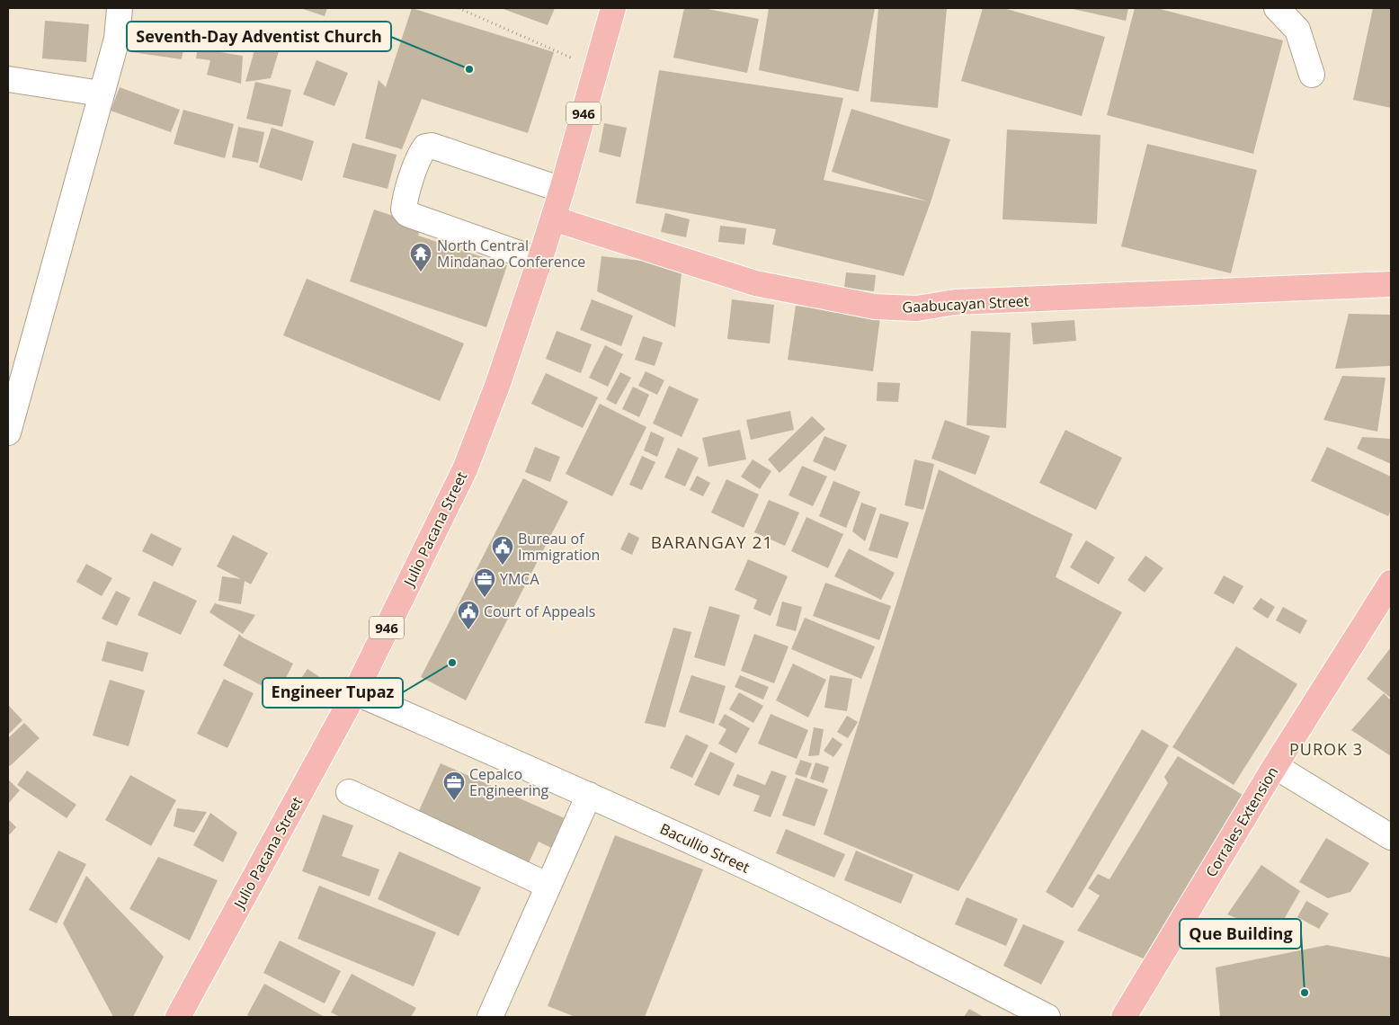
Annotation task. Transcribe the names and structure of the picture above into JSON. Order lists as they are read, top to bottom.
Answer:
{
  "streets": {
    "main road": [
      "946",
      "Gaabucayan Street",
      "Julio Pacana Street",
      "Corrales Extension"
    ],
    "street": ["Bacullio Street"]
  },
  "crossings": [
    ["Gaabucayan Street", "Julio Pacana Street"],
    ["Julio Pacana Street", "Bacullio Street"]
  ],
  "districts": ["BARANGAY 21", "PUROK 3"],
  "places": {
    "other": ["Seventh-Day Adventist Church", "Engineer Tupaz", "Que Building"],
    "temple": ["North Central Mindanao Conference"],
    "public building": ["Bureau of Immigration", "Court of Appeals"],
    "office": ["YMCA", "Cepalco Engineering"]
  }
}
